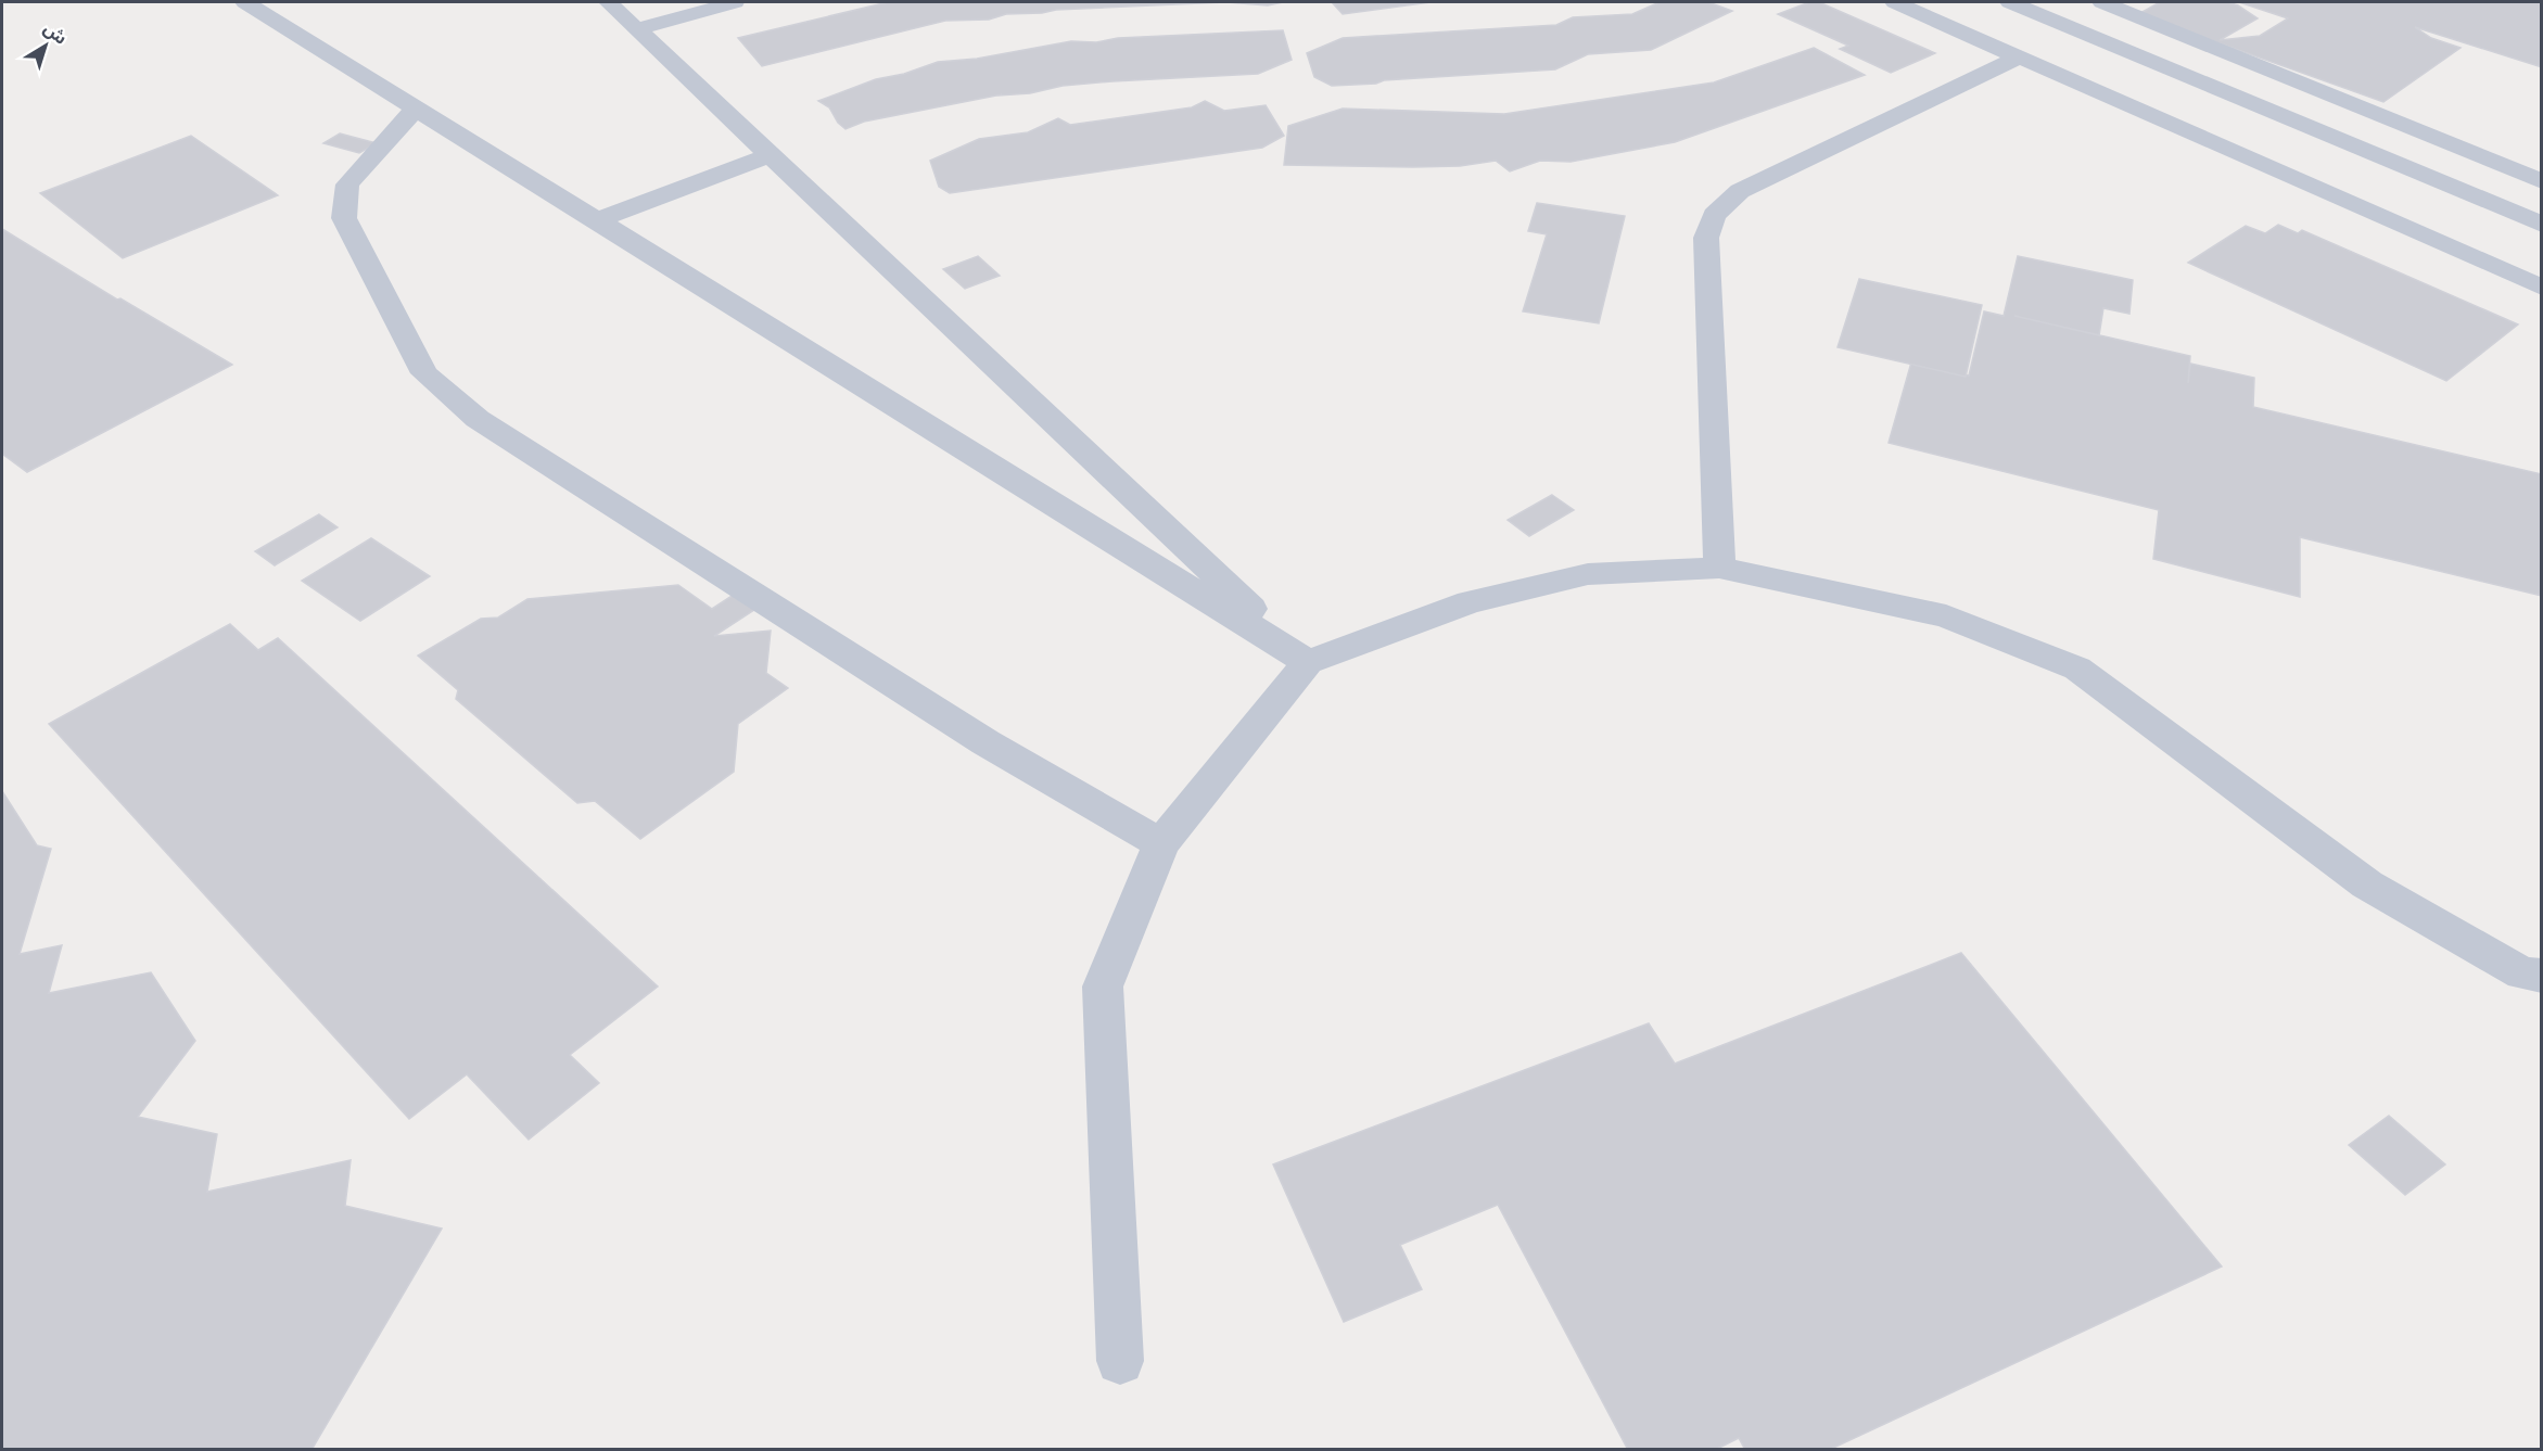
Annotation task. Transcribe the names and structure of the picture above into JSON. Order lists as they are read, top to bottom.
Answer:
{
  "north": "top right"
}
